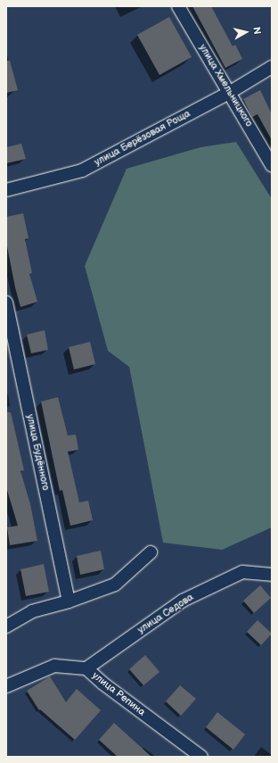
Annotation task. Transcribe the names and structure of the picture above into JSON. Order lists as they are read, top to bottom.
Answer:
{
  "streets": {
    "street": [
      "улица Хмельницкого",
      "улица Берёзовая Роща",
      "улица Будённого",
      "улица Седова",
      "улица Репина"
    ]
  },
  "crossings": [
    ["улица Хмельницкого", "улица Берёзовая Роща"],
    ["улица Седова", "улица Репина"]
  ],
  "north": "right"
}
